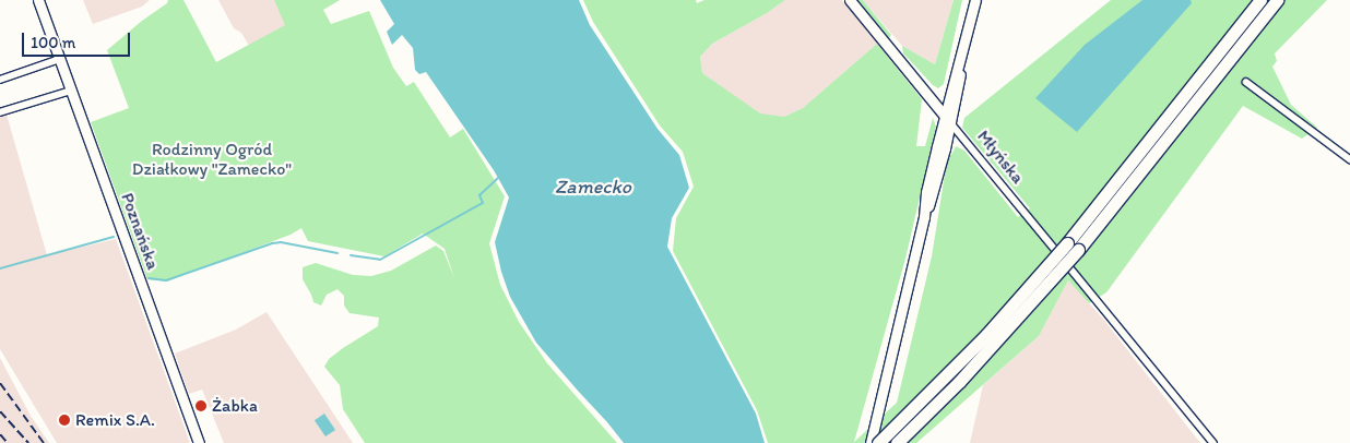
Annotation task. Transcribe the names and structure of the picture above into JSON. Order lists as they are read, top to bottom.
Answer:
{
  "streets": {
    "street": ["Młyńska", "Poznańska"]
  },
  "water": ["Zamecko"],
  "parks": ["Rodzinny Ogród Działkowy \"Zamecko\""],
  "places": ["Żabka", "Remix S.A."],
  "scale_bar": "100 m"
}
